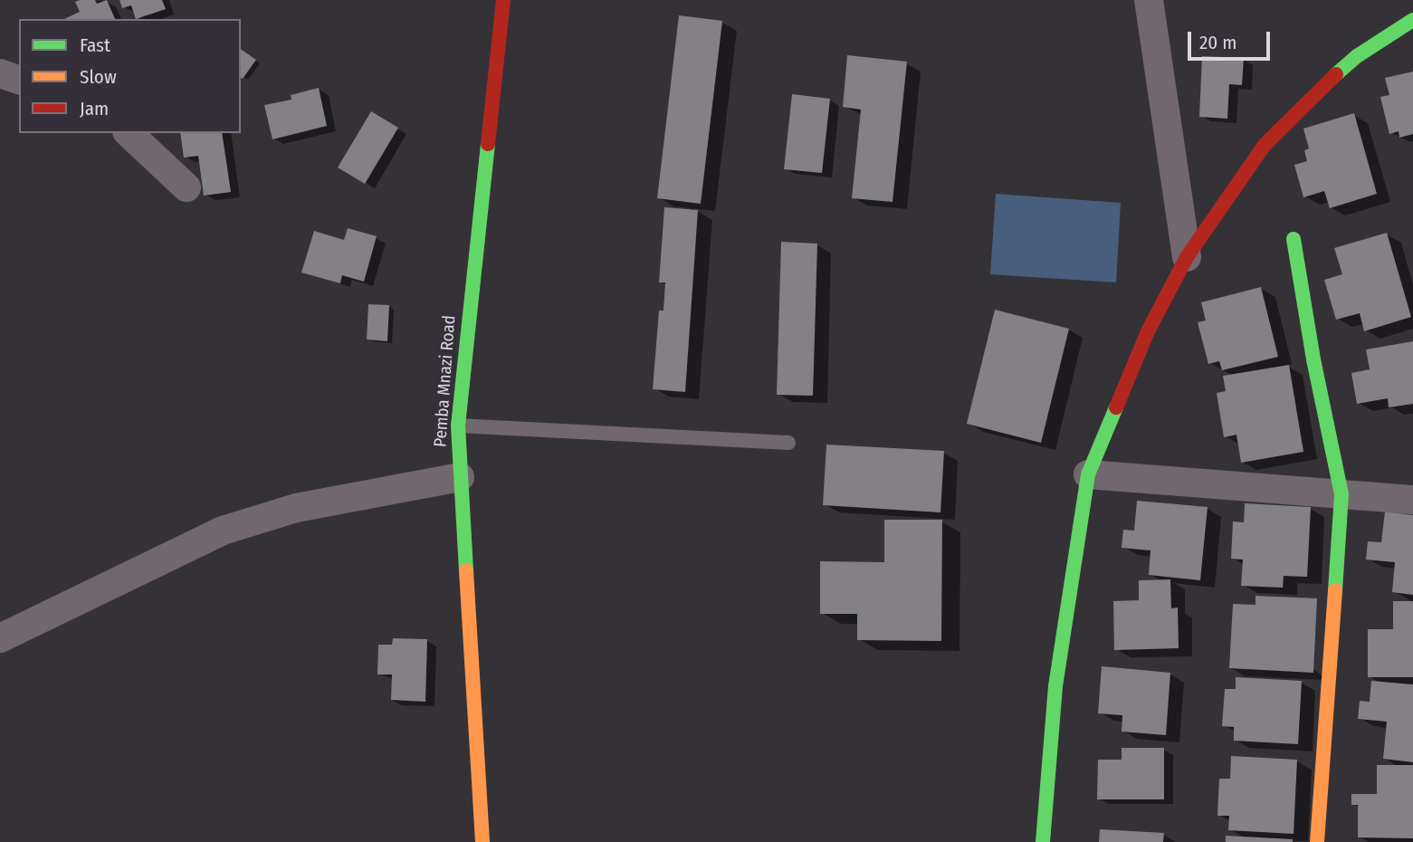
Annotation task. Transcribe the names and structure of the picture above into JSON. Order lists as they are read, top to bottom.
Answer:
{
  "streets": {
    "street": ["Pemba Mnazi Road"]
  },
  "legend": ["Fast", "Slow", "Jam"],
  "scale_bar": "20 m"
}
